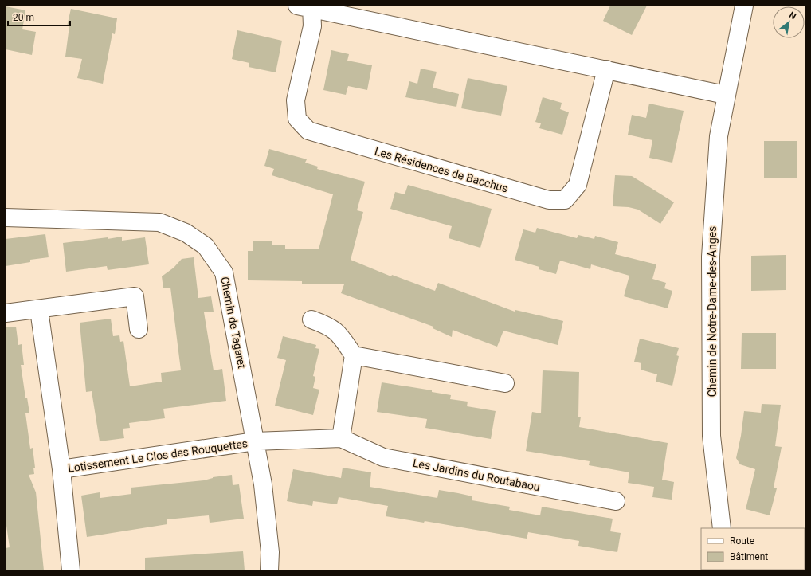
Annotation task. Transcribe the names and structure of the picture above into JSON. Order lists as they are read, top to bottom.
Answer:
{
  "streets": {
    "street": [
      "Les Résidences de Bacchus",
      "Chemin de Notre-Dame-des-Anges",
      "Chemin de Tagaret",
      "Lotissement Le Clos des Rouquettes",
      "Les Jardins du Routabaou"
    ]
  },
  "crossings": [
    ["Les Résidences de Bacchus", "Chemin de Notre-Dame-des-Anges"],
    ["Chemin de Tagaret", "Lotissement Le Clos des Rouquettes"],
    ["Chemin de Tagaret", "Les Jardins du Routabaou"],
    ["Lotissement Le Clos des Rouquettes", "Les Jardins du Routabaou"]
  ],
  "legend": ["Route", "Bâtiment"],
  "scale_bar": "20 m",
  "north": "top right"
}
